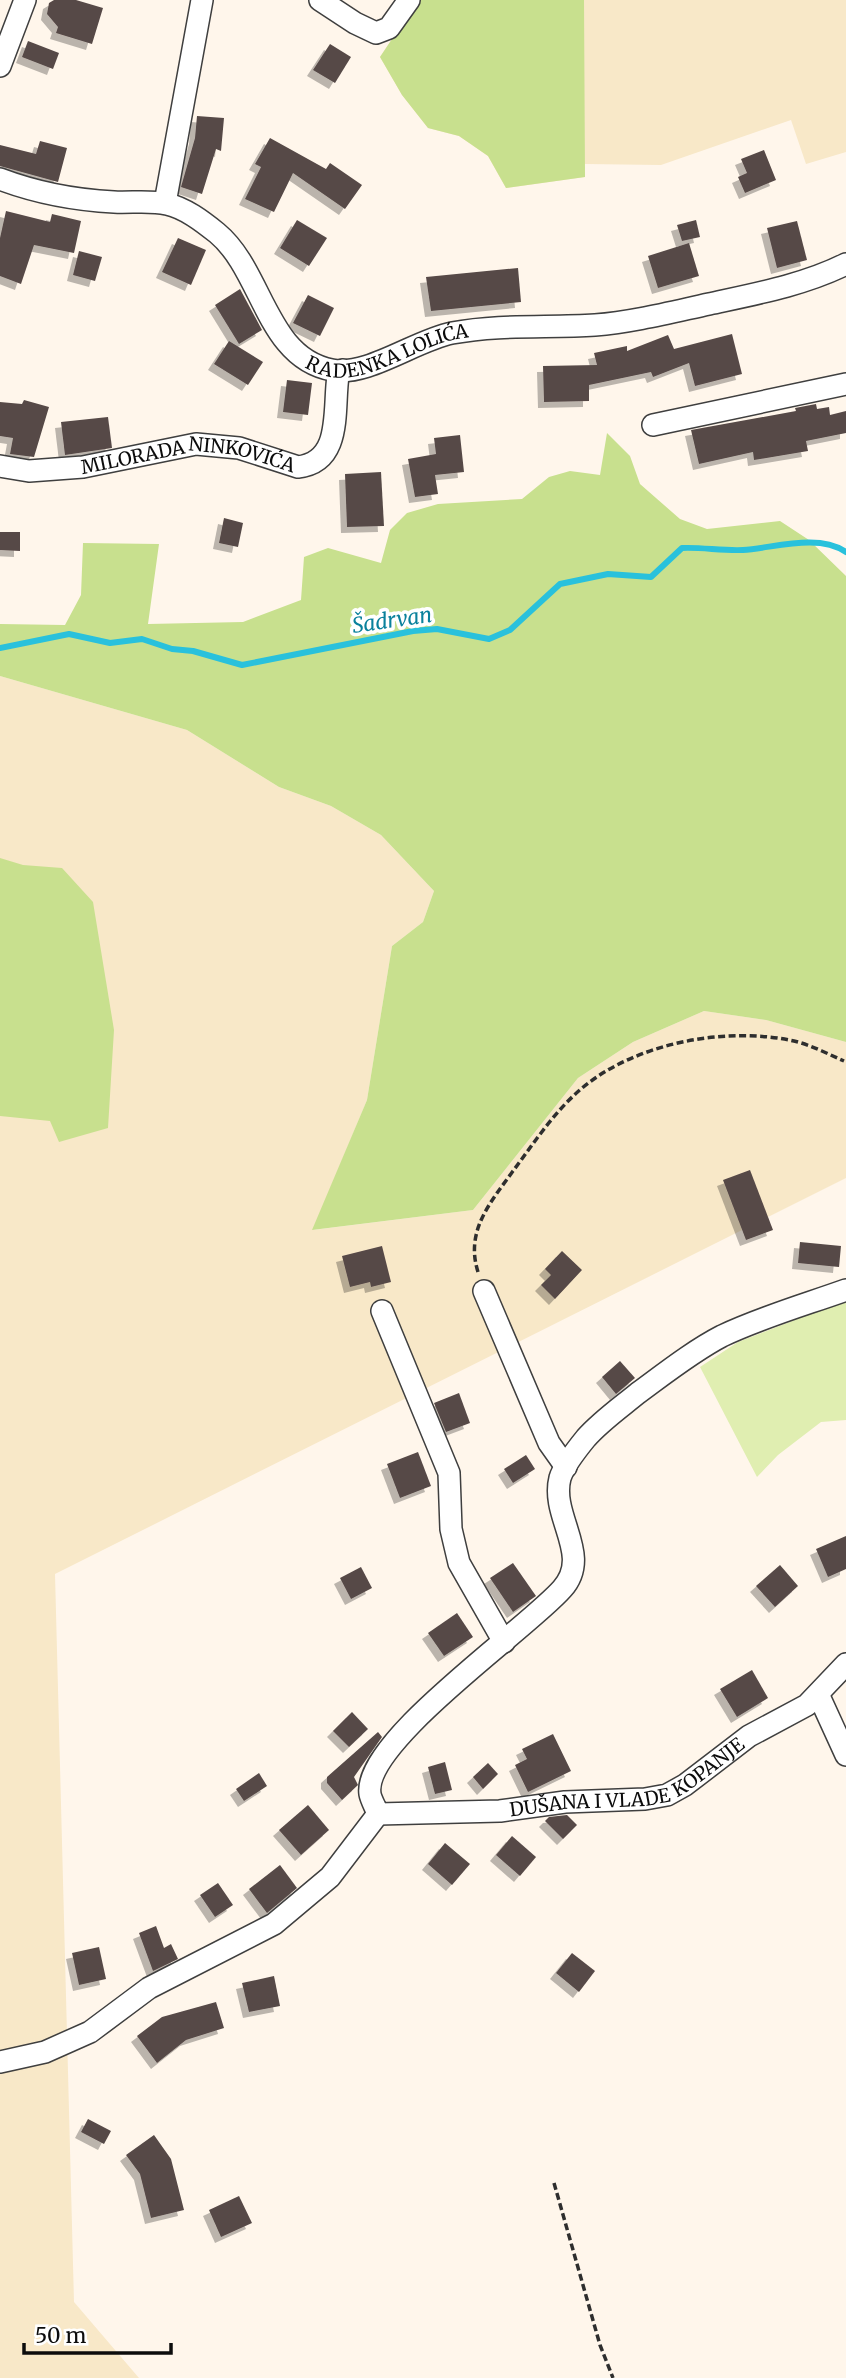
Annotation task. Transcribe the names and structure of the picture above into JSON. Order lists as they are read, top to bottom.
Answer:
{
  "streets": {
    "street": ["RADENKA LOLIĆA", "MILORADA NINKOVIĆA", "DUŠANA I VLADE KOPANJE"]
  },
  "crossings": [
    ["RADENKA LOLIĆA", "MILORADA NINKOVIĆA"]
  ],
  "water": ["Šadrvan"],
  "scale_bar": "50 m"
}
